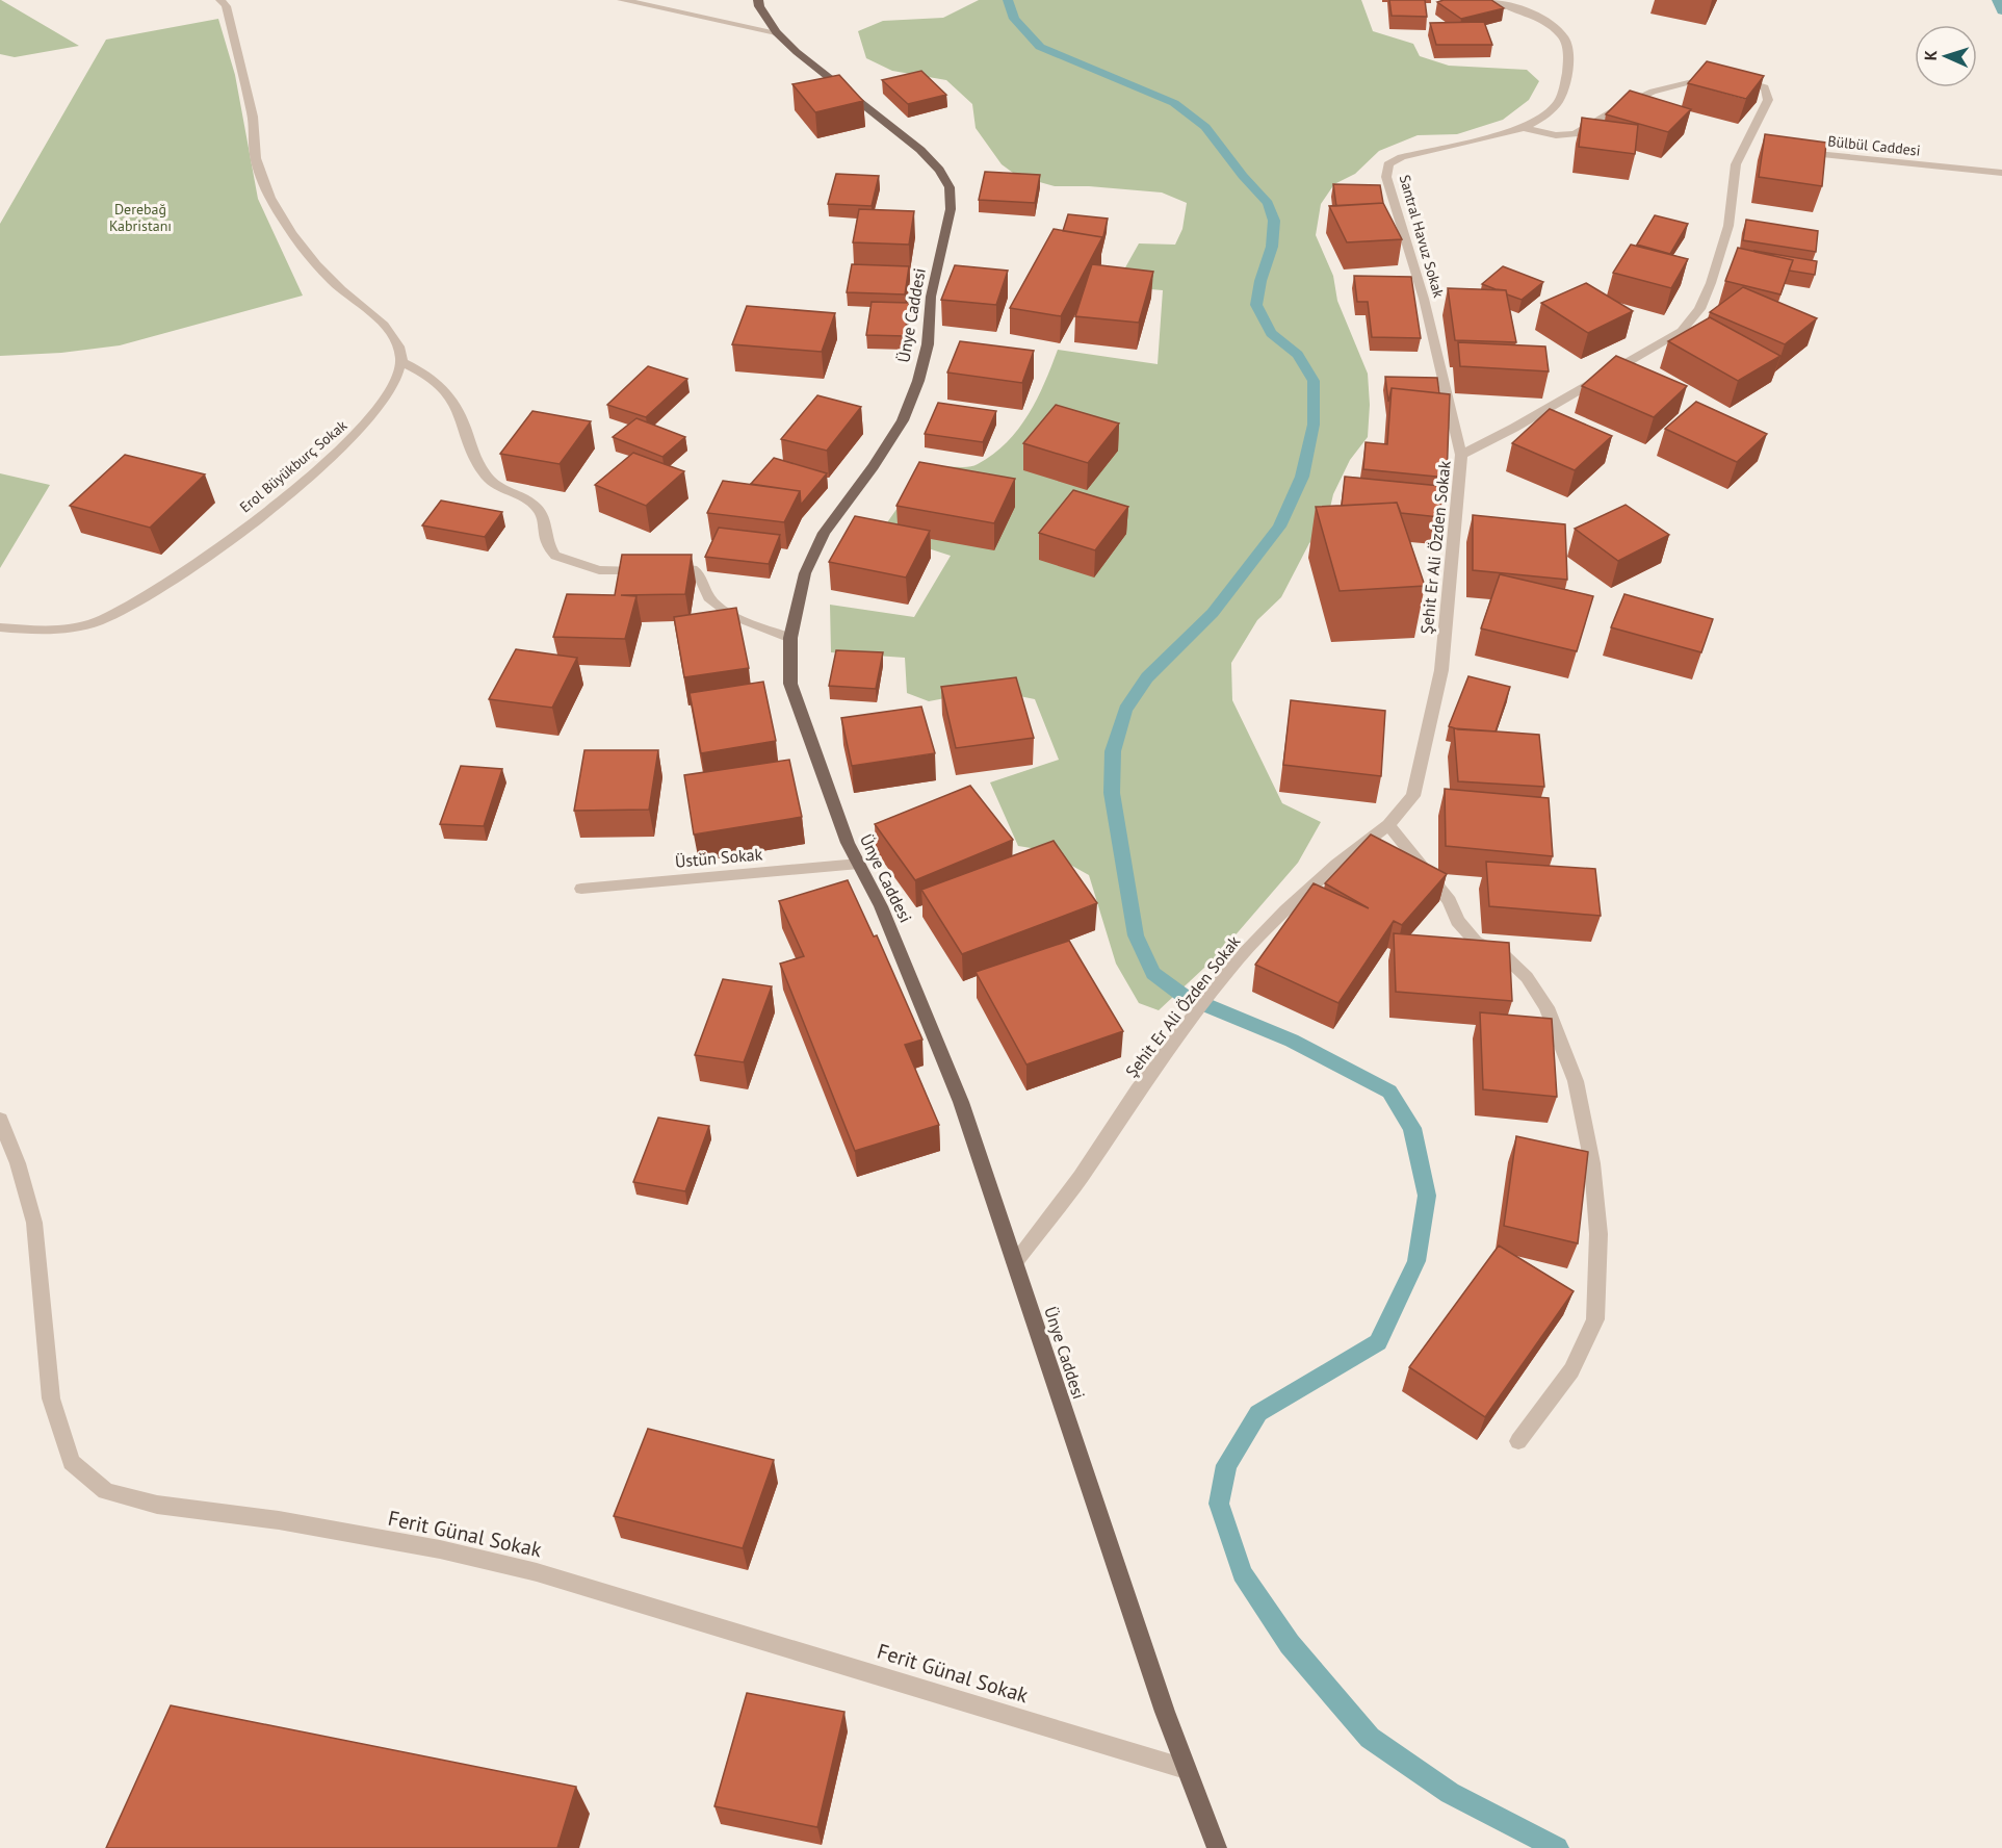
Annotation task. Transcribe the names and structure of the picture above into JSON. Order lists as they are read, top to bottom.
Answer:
{
  "streets": {
    "main road": ["Ünye Caddesi"],
    "street": [
      "Bülbül Caddesi",
      "Santral Havuz Sokak",
      "Erol Büyükburç Sokak",
      "Şehit Er Ali Özden Sokak",
      "Üstün Sokak",
      "Ferit Günal Sokak"
    ]
  },
  "crossings": [
    ["Santral Havuz Sokak", "Şehit Er Ali Özden Sokak"],
    ["Ünye Caddesi", "Şehit Er Ali Özden Sokak"],
    ["Ünye Caddesi", "Üstün Sokak"],
    ["Ünye Caddesi", "Ferit Günal Sokak"]
  ],
  "parks": ["Derebağ Kabristanı"],
  "north": "left"
}
